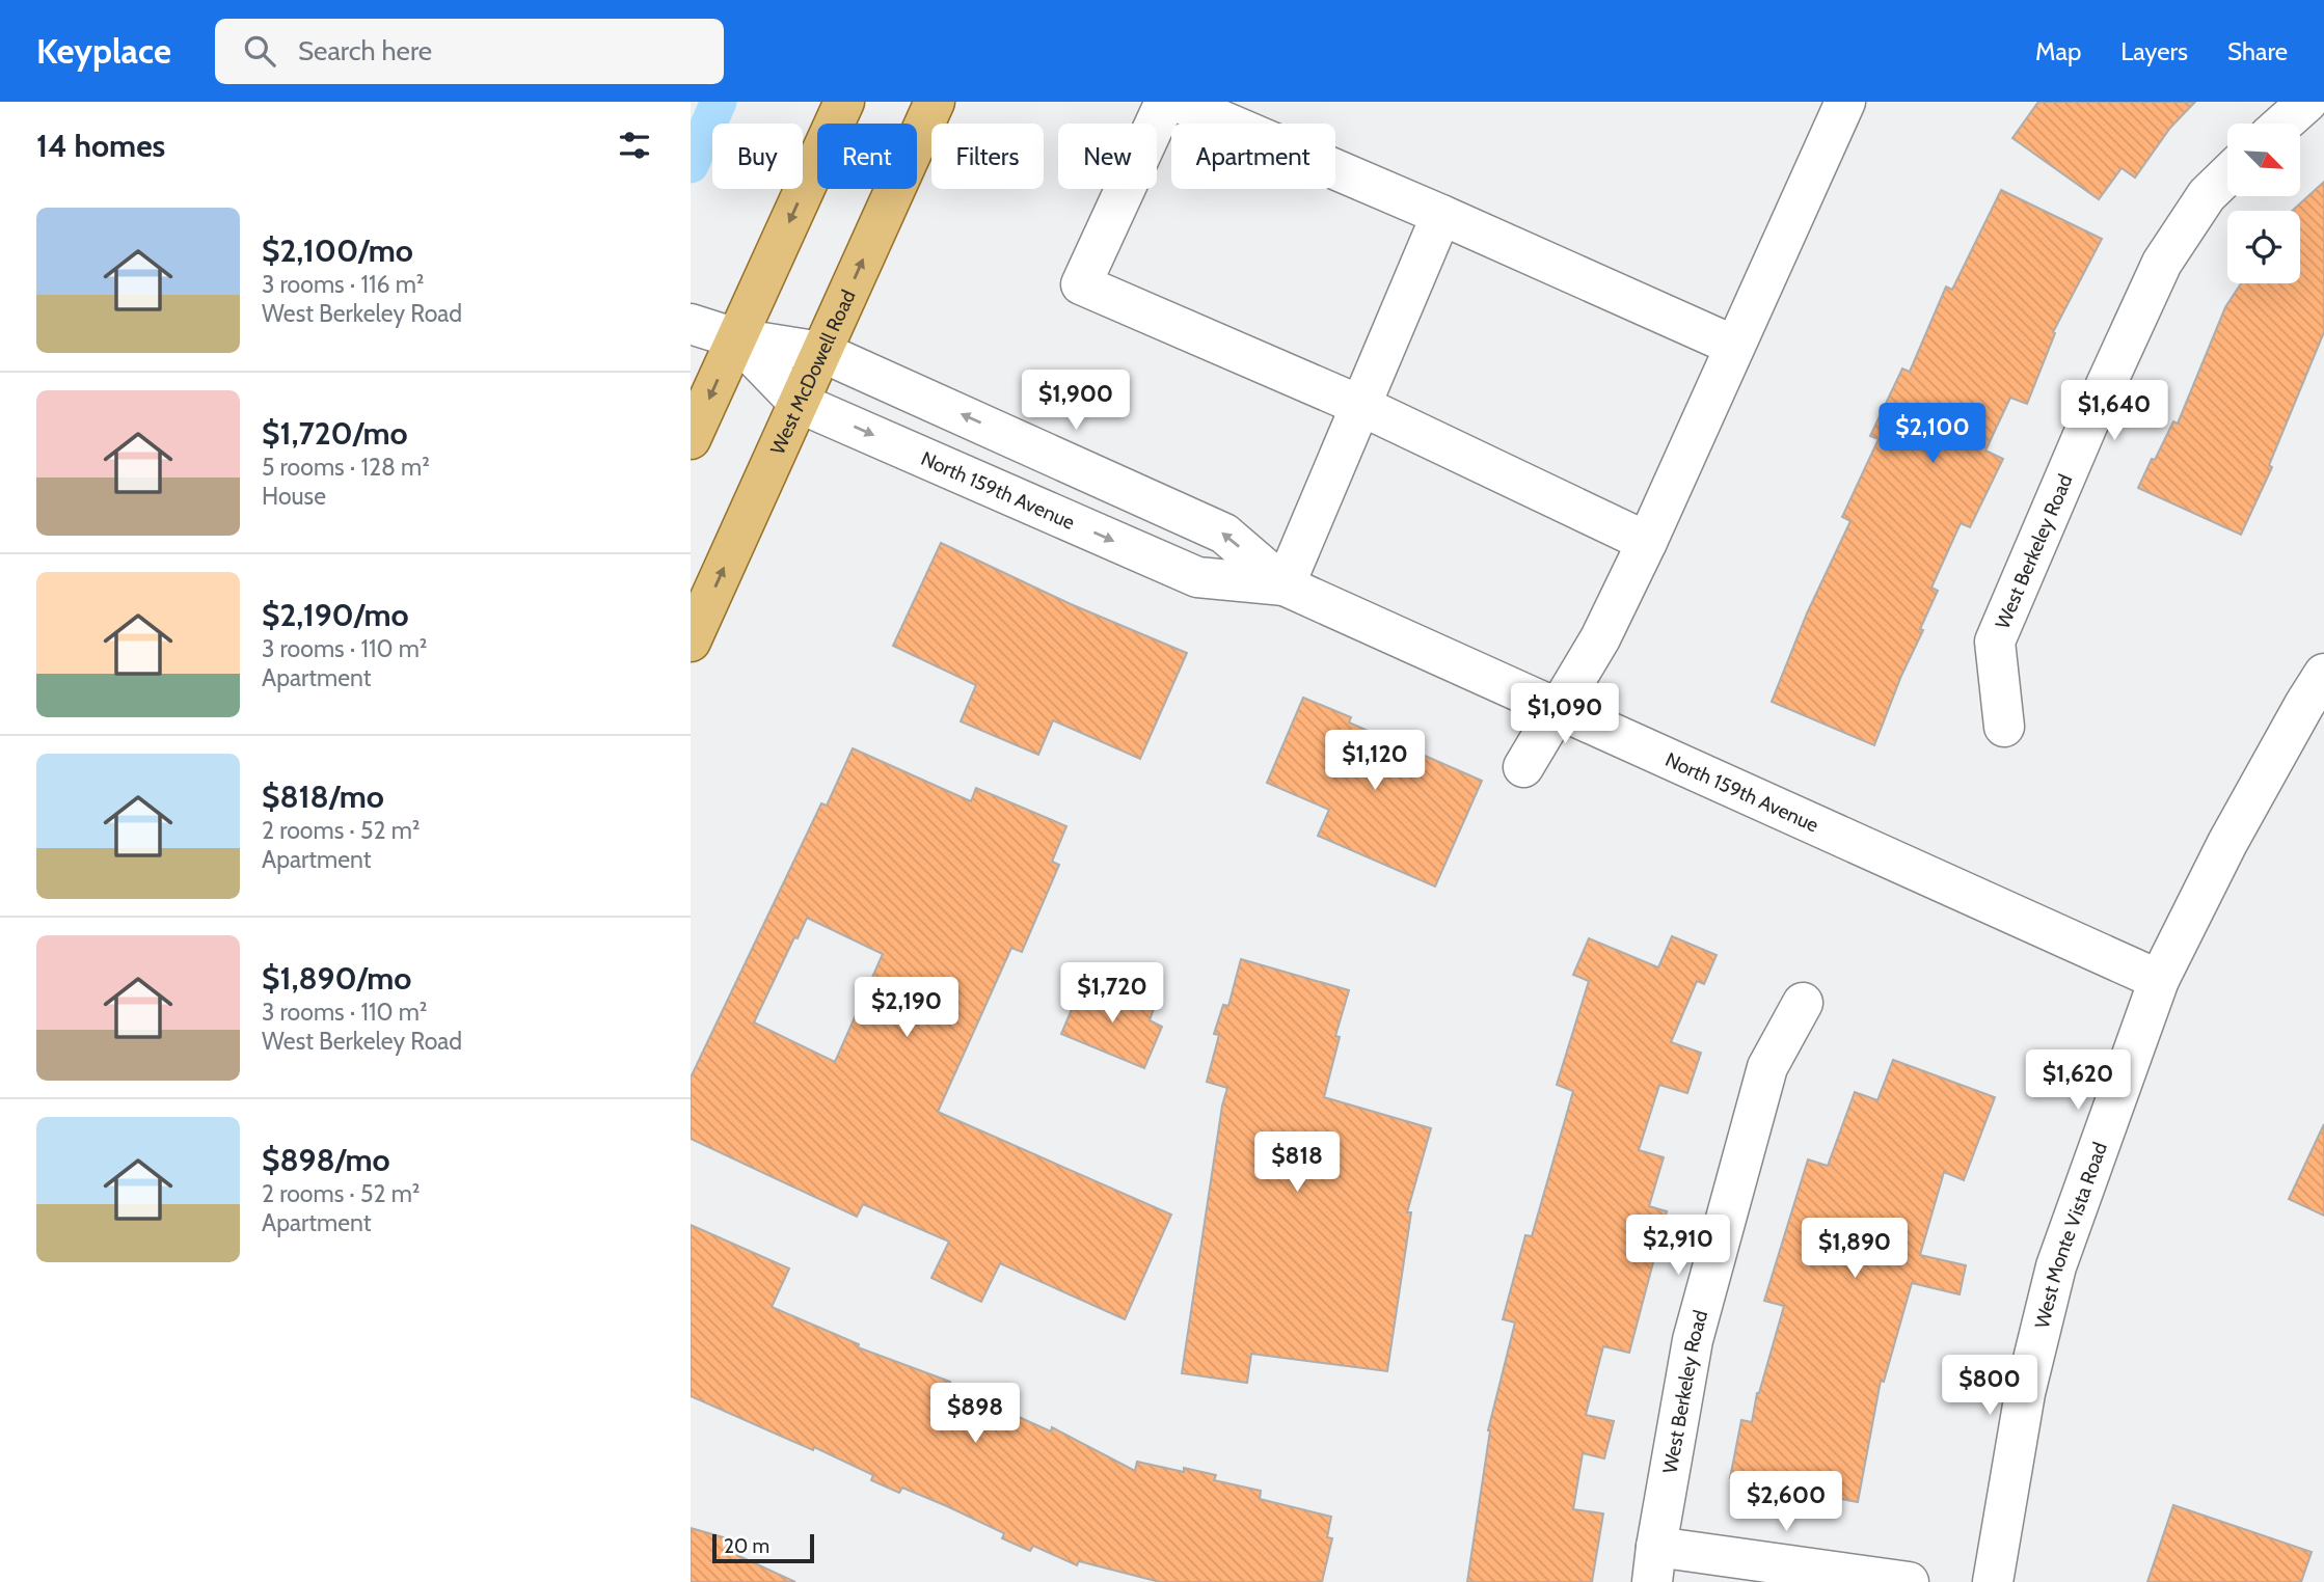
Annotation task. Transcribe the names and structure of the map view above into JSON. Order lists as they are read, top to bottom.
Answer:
{
  "streets": {
    "main road": ["West McDowell Road"],
    "street": ["North 159th Avenue", "West Berkeley Road", "West Monte Vista Road"]
  },
  "crossings": [
    ["West McDowell Road", "North 159th Avenue"],
    ["North 159th Avenue", "West Monte Vista Road"]
  ],
  "scale_bar": "20 m",
  "north": "bottom right",
  "page": {
    "header": "Keyplace",
    "search": "Search here",
    "nav": ["Map", "Layers", "Share"],
    "heading": "14 homes",
    "chip": [
      "Buy",
      "Rent",
      "Filters",
      "New",
      "Apartment"
    ],
    "list": [
      {
        "name": "$2,100/mo",
        "note": "3 rooms · 116 m² · West Berkeley Road"
      },
      {
        "name": "$1,720/mo",
        "note": "5 rooms · 128 m² · House"
      },
      {
        "name": "$2,190/mo",
        "note": "3 rooms · 110 m² · Apartment"
      },
      {
        "name": "$818/mo",
        "note": "2 rooms · 52 m² · Apartment"
      },
      {
        "name": "$1,890/mo",
        "note": "3 rooms · 110 m² · West Berkeley Road"
      },
      {
        "name": "$898/mo",
        "note": "2 rooms · 52 m² · Apartment"
      }
    ],
    "price": [
      "$1,900",
      "$1,640",
      "$2,100",
      "$1,090",
      "$1,120",
      "$1,720",
      "$2,190",
      "$1,620",
      "$818",
      "$2,910",
      "$1,890",
      "$800",
      "$898",
      "$2,600"
    ],
    "scale": "20 m"
  }
}
